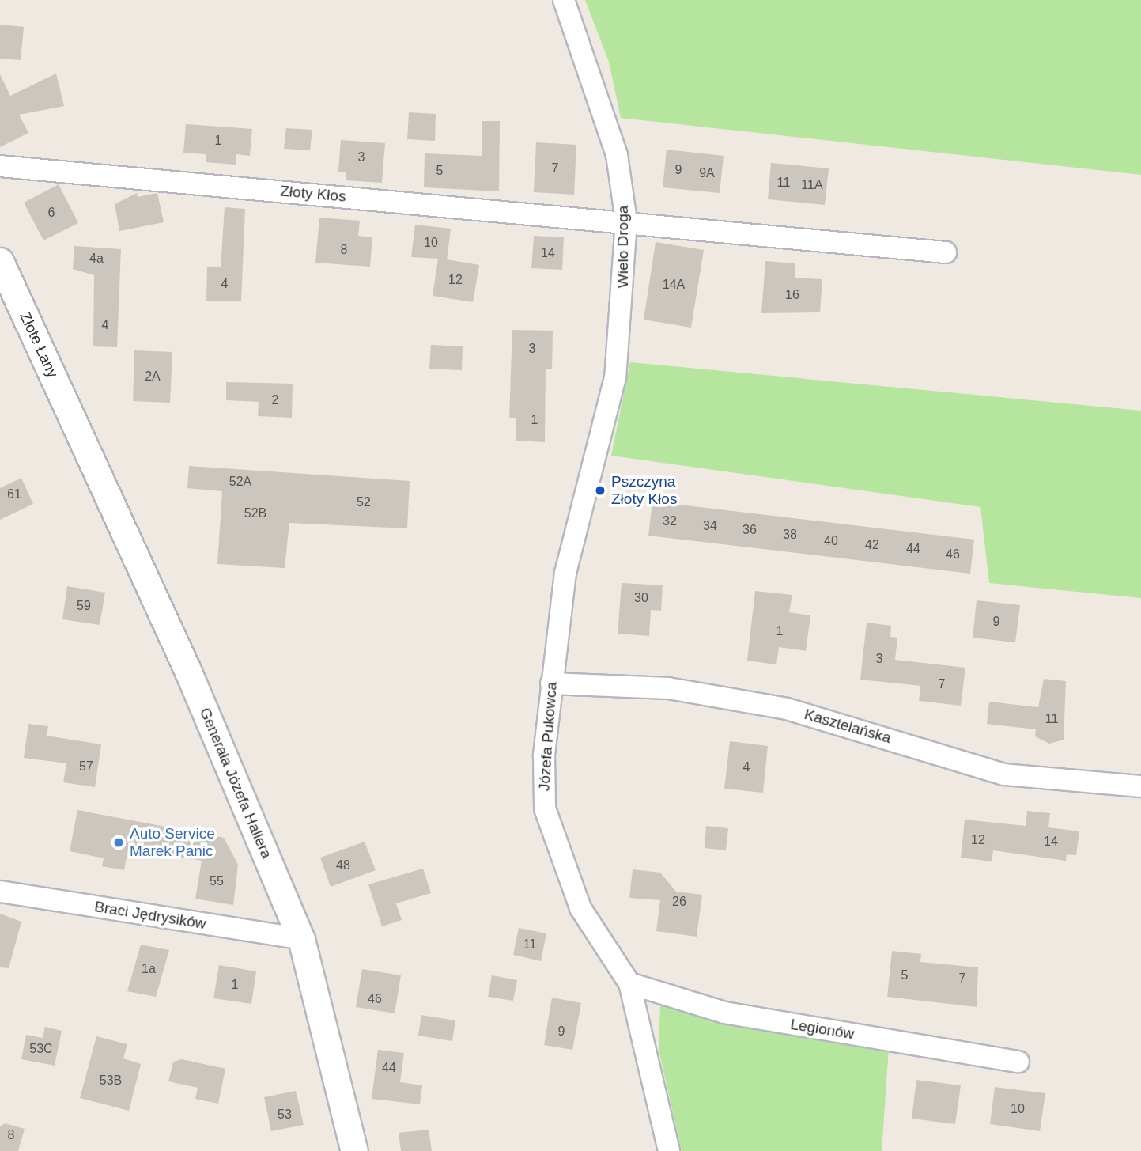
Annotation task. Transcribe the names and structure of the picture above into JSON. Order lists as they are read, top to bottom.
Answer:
{
  "streets": {
    "street": [
      "Złoty Kłos",
      "Wielo Droga",
      "Złote Łany",
      "Kasztelańska",
      "Józefa Pukowca",
      "Generała Józefa Hallera",
      "Braci Jędrysików",
      "Legionów"
    ]
  },
  "crossings": [
    ["Złoty Kłos", "Wielo Droga"],
    ["Wielo Droga", "Józefa Pukowca"],
    ["Złote Łany", "Generała Józefa Hallera"],
    ["Kasztelańska", "Józefa Pukowca"],
    ["Józefa Pukowca", "Legionów"],
    ["Generała Józefa Hallera", "Braci Jędrysików"]
  ],
  "places": ["Pszczyna Złoty Kłos", "Auto Service Marek Panic"],
  "house_numbers": [
    "1",
    "3",
    "7",
    "9",
    "5",
    "9A",
    "11",
    "11A",
    "6",
    "10",
    "8",
    "14",
    "4a",
    "12",
    "4",
    "14A",
    "16",
    "4",
    "3",
    "2A",
    "2",
    "1",
    "52A",
    "61",
    "52",
    "52B",
    "32",
    "34",
    "36",
    "38",
    "40",
    "42",
    "44",
    "46",
    "30",
    "59",
    "9",
    "1",
    "3",
    "7",
    "11",
    "57",
    "4",
    "12",
    "14",
    "48",
    "55",
    "26",
    "11",
    "1a",
    "5",
    "7",
    "1",
    "46",
    "9",
    "53C",
    "44",
    "53B",
    "10",
    "53",
    "8"
  ]
}
